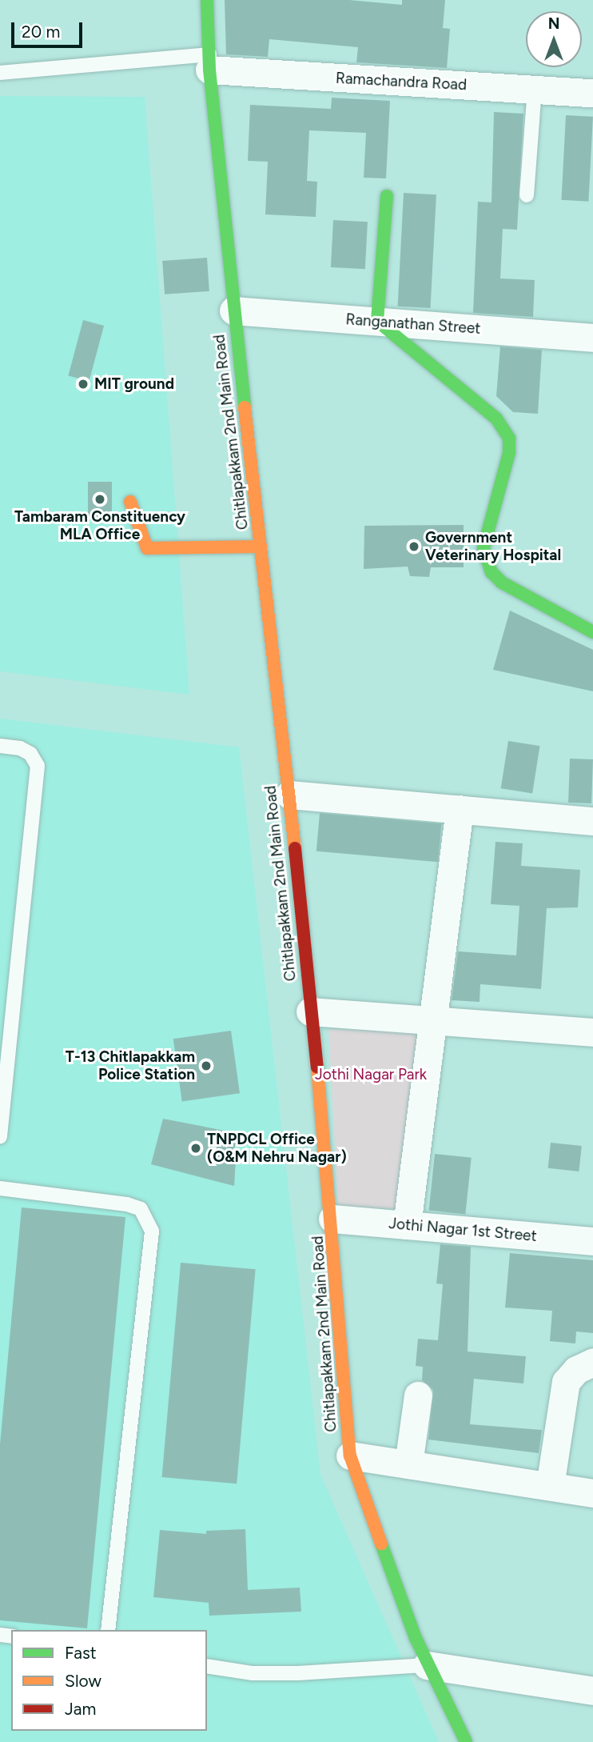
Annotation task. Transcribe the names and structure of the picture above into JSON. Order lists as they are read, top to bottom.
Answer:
{
  "streets": {
    "main road": ["Chitlapakkam 2nd Main Road"],
    "street": ["Ramachandra Road", "Ranganathan Street", "Jothi Nagar 1st Street"]
  },
  "crossings": [
    ["Ramachandra Road", "Chitlapakkam 2nd Main Road"],
    ["Ranganathan Street", "Chitlapakkam 2nd Main Road"],
    ["Chitlapakkam 2nd Main Road", "Jothi Nagar 1st Street"]
  ],
  "parks": ["Jothi Nagar Park"],
  "places": [
    "MIT ground",
    "Tambaram Constituency MLA Office",
    "Government Veterinary Hospital",
    "T-13 Chitlapakkam Police Station",
    "TNPDCL Office (O&M Nehru Nagar)"
  ],
  "legend": ["Fast", "Slow", "Jam"],
  "scale_bar": "20 m",
  "north": "top"
}
